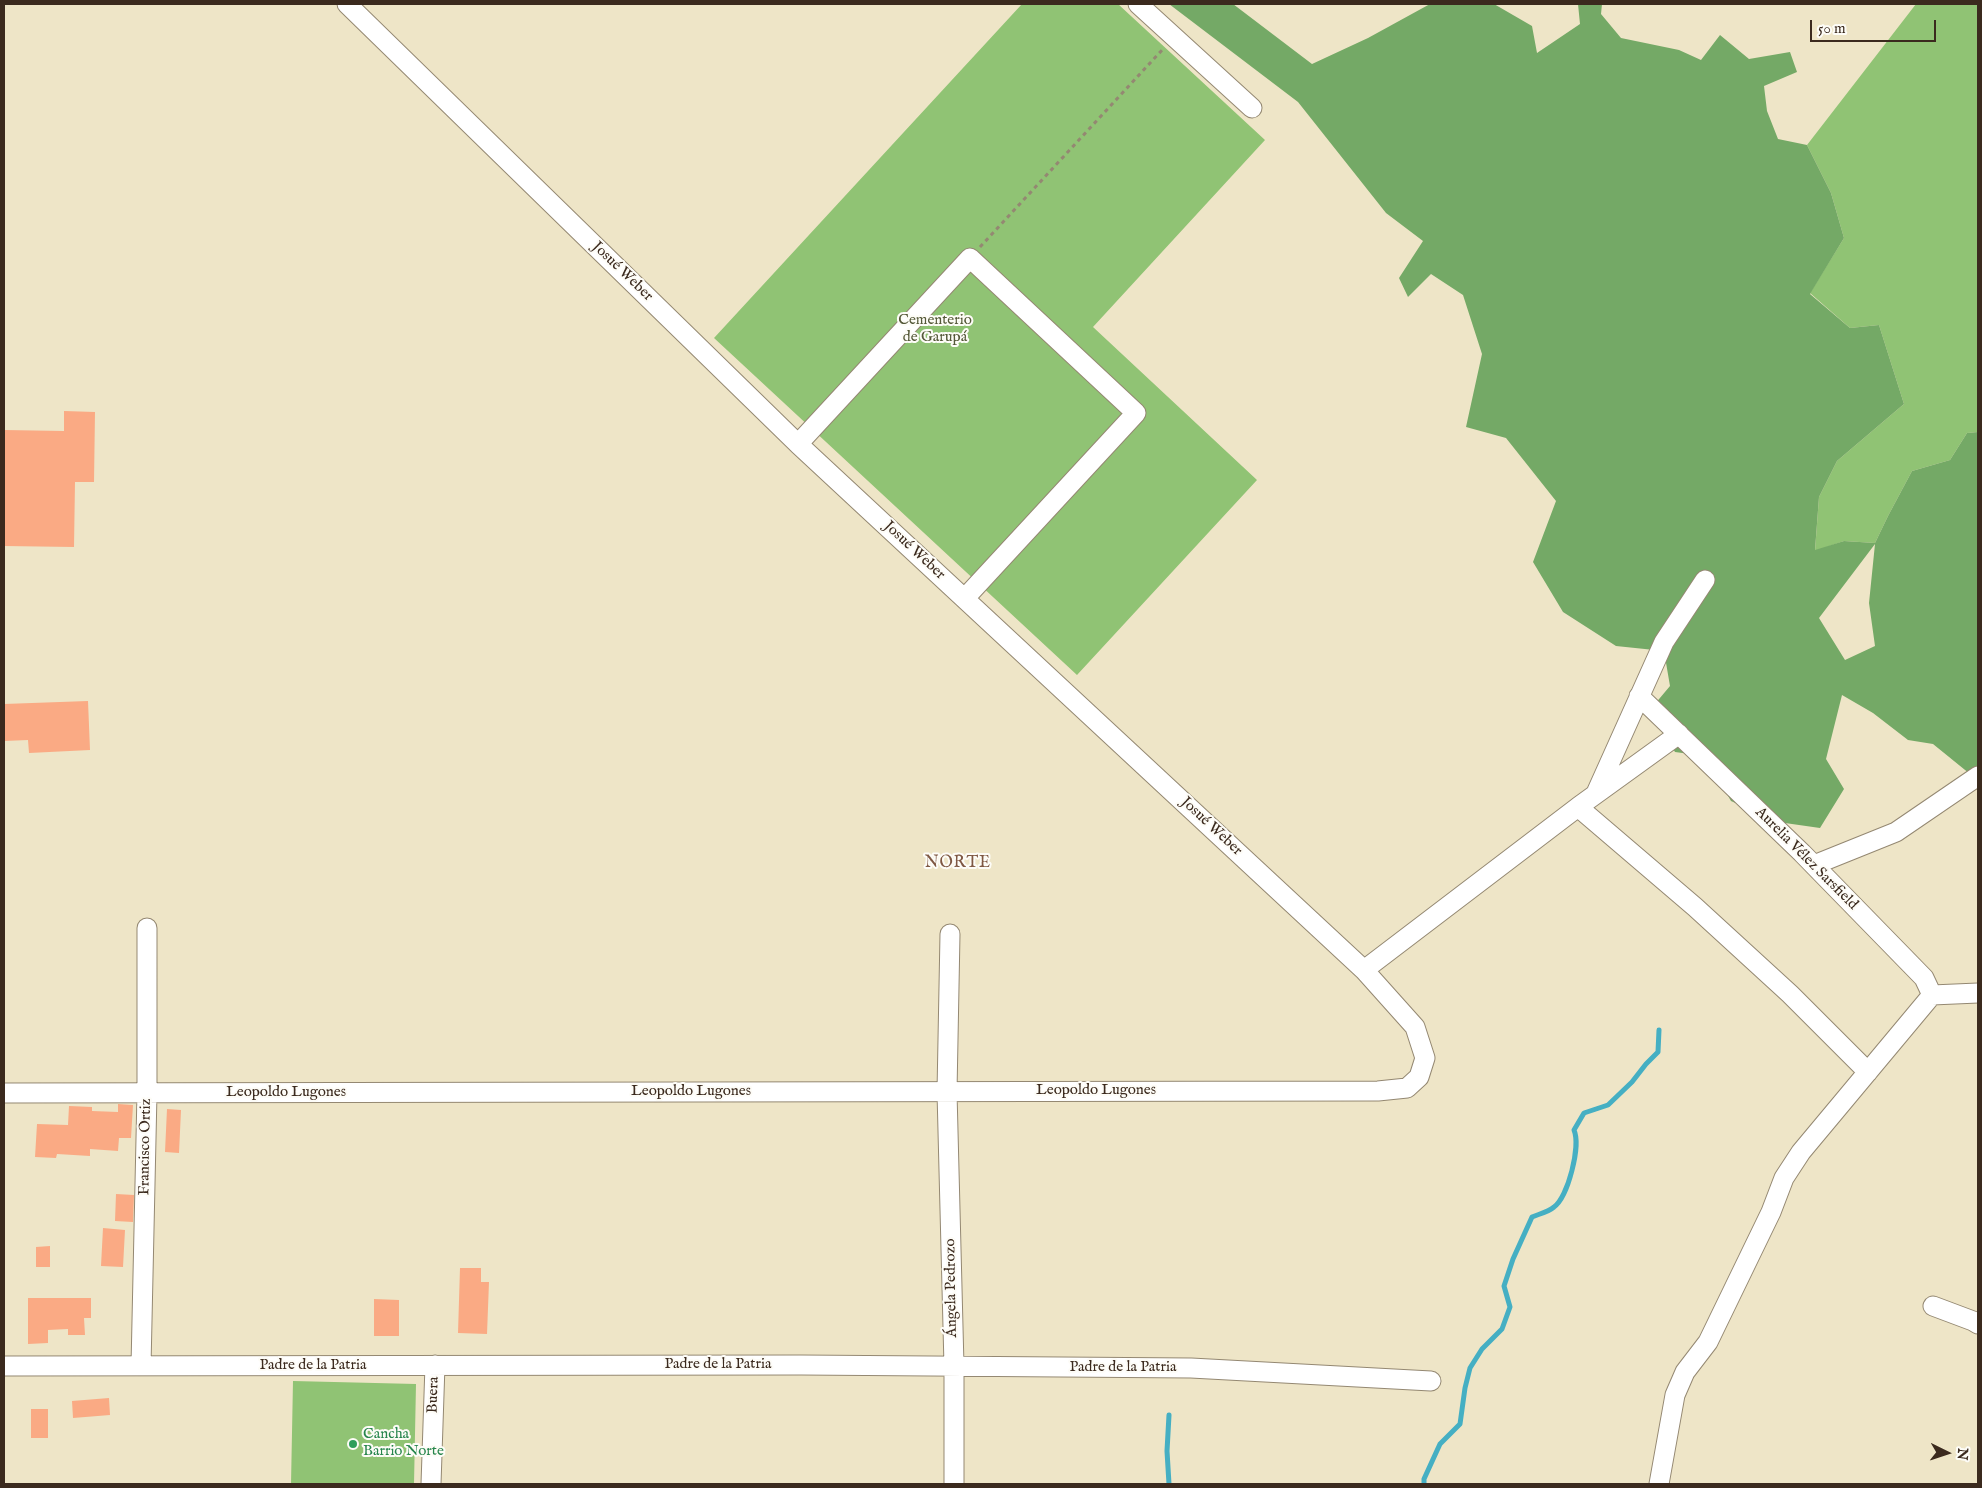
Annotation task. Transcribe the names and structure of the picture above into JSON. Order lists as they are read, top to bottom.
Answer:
{
  "streets": {
    "street": [
      "Josué Weber",
      "Aurelia Vélez Sarsfield",
      "Leopoldo Lugones",
      "Francisco Ortiz",
      "Ángela Pedrozo",
      "Padre de la Patria",
      "Buera"
    ]
  },
  "crossings": [
    ["Josué Weber", "Leopoldo Lugones"],
    ["Leopoldo Lugones", "Francisco Ortiz"],
    ["Leopoldo Lugones", "Ángela Pedrozo"],
    ["Francisco Ortiz", "Padre de la Patria"],
    ["Ángela Pedrozo", "Padre de la Patria"],
    ["Padre de la Patria", "Buera"]
  ],
  "districts": ["NORTE"],
  "parks": ["Cementerio de Garupá"],
  "places": ["Cancha Barrio Norte"],
  "scale_bar": "50 m",
  "north": "right"
}
